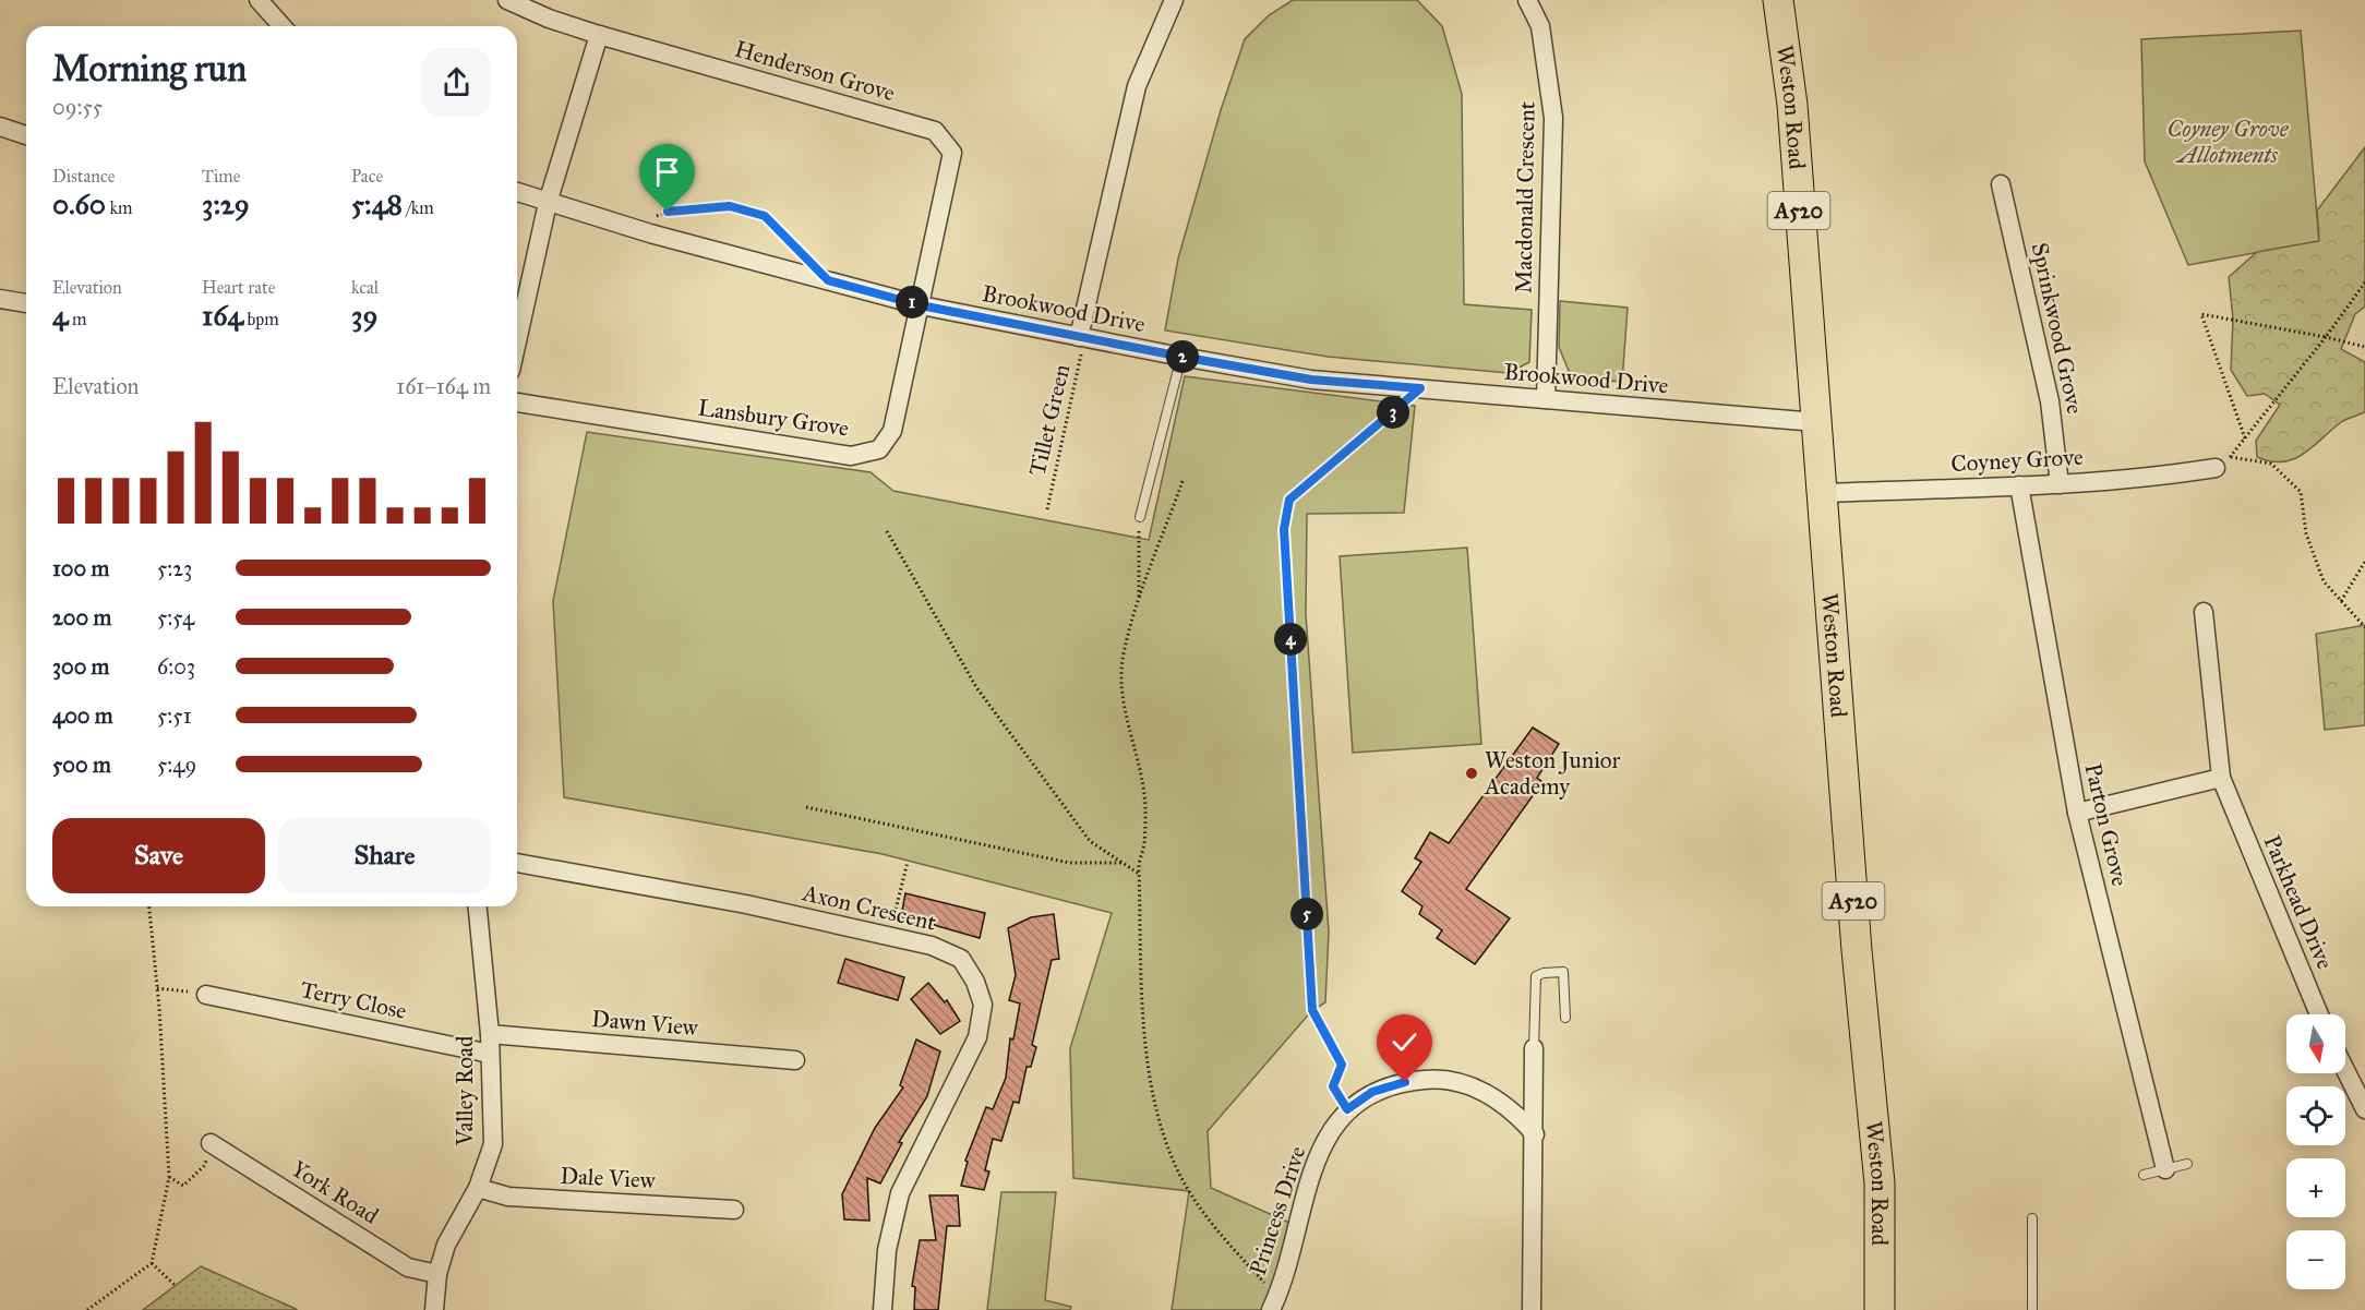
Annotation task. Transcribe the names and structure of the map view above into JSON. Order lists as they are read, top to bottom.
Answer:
{
  "streets": {
    "highway": ["Weston Road", "A520"],
    "street": [
      "Henderson Grove",
      "Macdonald Crescent",
      "Brookwood Drive",
      "Sprinkwood Grove",
      "Lansbury Grove",
      "Coyney Grove",
      "Parton Grove",
      "Parkhead Drive",
      "Axon Crescent",
      "Terry Close",
      "Dawn View",
      "Valley Road",
      "Dale View",
      "York Road",
      "Princess Drive"
    ],
    "path": ["Tillet Green"]
  },
  "crossings": [
    ["Henderson Grove", "Brookwood Drive"],
    ["Henderson Grove", "Lansbury Grove"],
    ["Weston Road", "Brookwood Drive"],
    ["Weston Road", "Coyney Grove"],
    ["Macdonald Crescent", "Brookwood Drive"],
    ["Brookwood Drive", "Lansbury Grove"],
    ["Brookwood Drive", "Tillet Green"],
    ["Sprinkwood Grove", "Coyney Grove"],
    ["Coyney Grove", "Parton Grove"],
    ["Terry Close", "Valley Road"],
    ["Dawn View", "Valley Road"],
    ["Valley Road", "Dale View"],
    ["Valley Road", "York Road"]
  ],
  "parks": ["Coyney Grove Allotments"],
  "places": ["Weston Junior Academy"],
  "north": "bottom",
  "page": {
    "heading": ["Morning run", "09:55"],
    "stats": [
      ["Distance", "0.60 km"],
      ["Time", "3:29"],
      ["Pace", "5:48 /km"],
      ["Elevation", "4 m"],
      ["Heart rate", "164 bpm"],
      ["kcal", "39"]
    ],
    "pins": [
      "1",
      "2",
      "3",
      "4",
      "5"
    ],
    "chart": ["Elevation", "161–164 m"],
    "list": [
      {
        "name": "100 m",
        "note": "5:23"
      },
      {
        "name": "200 m",
        "note": "5:54"
      },
      {
        "name": "300 m",
        "note": "6:03"
      },
      {
        "name": "400 m",
        "note": "5:51"
      },
      {
        "name": "500 m",
        "note": "5:49"
      }
    ],
    "buttons": ["Save", "Share"],
    "map_buttons": ["+", "−"]
  }
}
